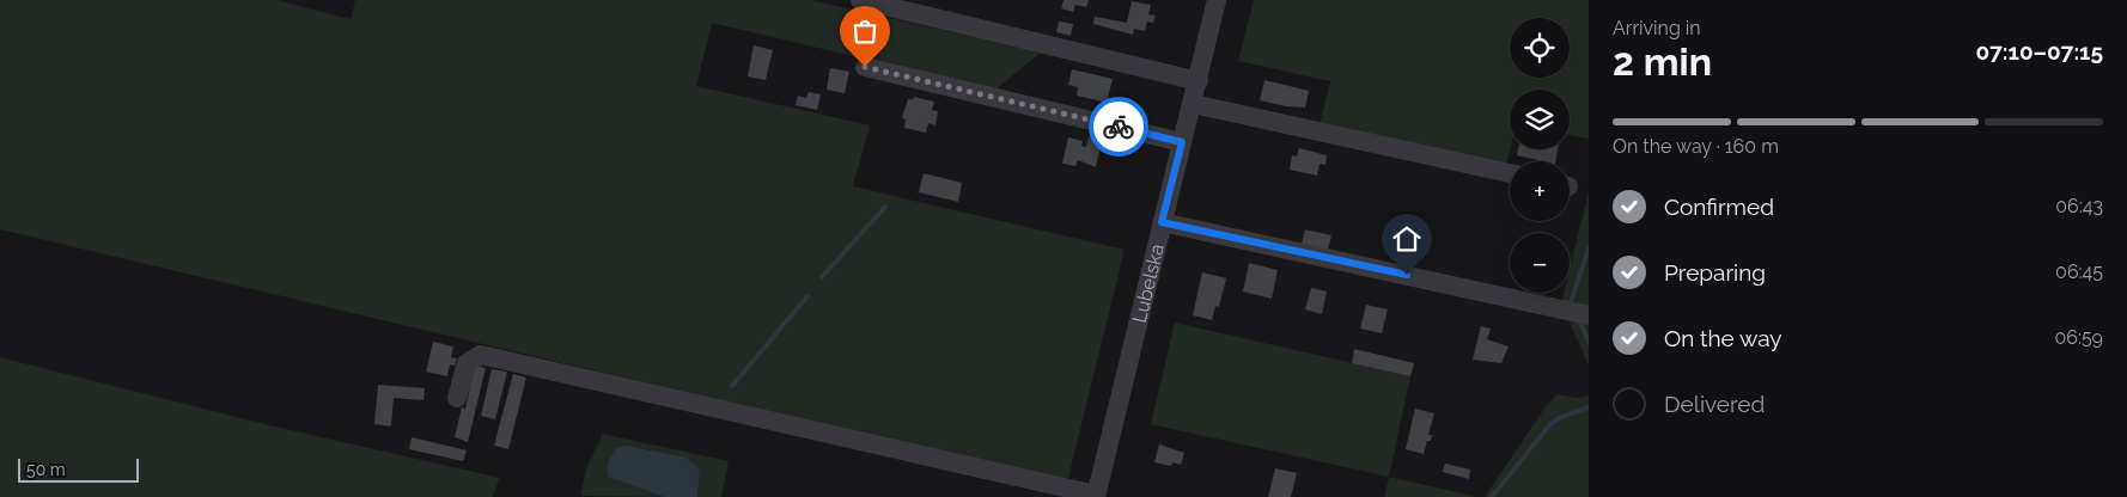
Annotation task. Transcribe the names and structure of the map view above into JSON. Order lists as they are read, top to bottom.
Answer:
{
  "streets": {
    "street": ["Lubelska"]
  },
  "scale_bar": "50 m",
  "page": {
    "heading": ["2 min", "Arriving in", "07:10–07:15"],
    "map_buttons": ["+", "−"],
    "bar": "On the way · 160 m",
    "list": [
      ["Confirmed", "06:43"],
      ["Preparing", "06:45"],
      ["On the way", "06:59"],
      "Delivered"
    ],
    "scale": "50 m"
  }
}
